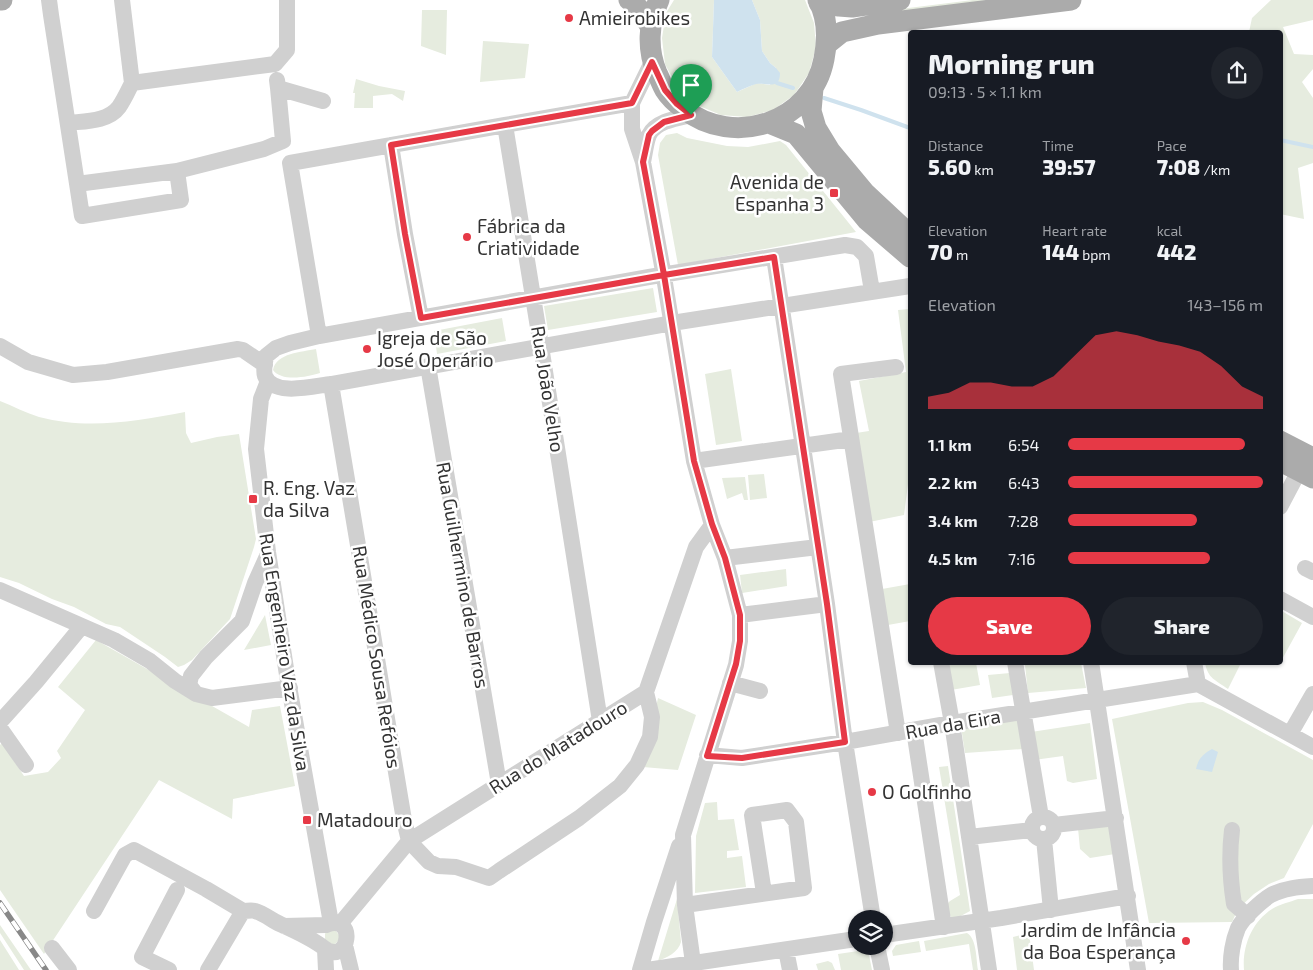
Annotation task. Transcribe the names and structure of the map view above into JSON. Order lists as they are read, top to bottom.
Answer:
{
  "streets": {
    "street": [
      "Rua João Velho",
      "Rua Guilhermino de Barros",
      "Rua Engenheiro Vaz da Silva",
      "Rua Médico Sousa Refóios",
      "Rua da Eira",
      "Rua do Matadouro"
    ]
  },
  "crossings": [
    ["Rua João Velho", "Rua do Matadouro"],
    ["Rua Guilhermino de Barros", "Rua do Matadouro"],
    ["Rua Engenheiro Vaz da Silva", "Rua do Matadouro"],
    ["Rua Médico Sousa Refóios", "Rua do Matadouro"]
  ],
  "places": {
    "other": [
      "Amieirobikes",
      "Fábrica da Criatividade",
      "Igreja de São José Operário",
      "O Golfinho",
      "Jardim de Infância da Boa Esperança"
    ],
    "transit": ["Avenida de Espanha 3", "R. Eng. Vaz da Silva", "Matadouro"]
  },
  "page": {
    "heading": ["Morning run", "09:13 · 5 × 1.1 km"],
    "stats": [
      ["Distance", "5.60 km"],
      ["Time", "39:57"],
      ["Pace", "7:08 /km"],
      ["Elevation", "70 m"],
      ["Heart rate", "144 bpm"],
      ["kcal", "442"]
    ],
    "chart": ["Elevation", "143–156 m"],
    "list": [
      {
        "name": "1.1 km",
        "note": "6:54"
      },
      {
        "name": "2.2 km",
        "note": "6:43"
      },
      {
        "name": "3.4 km",
        "note": "7:28"
      },
      {
        "name": "4.5 km",
        "note": "7:16"
      }
    ],
    "buttons": ["Save", "Share"]
  }
}
